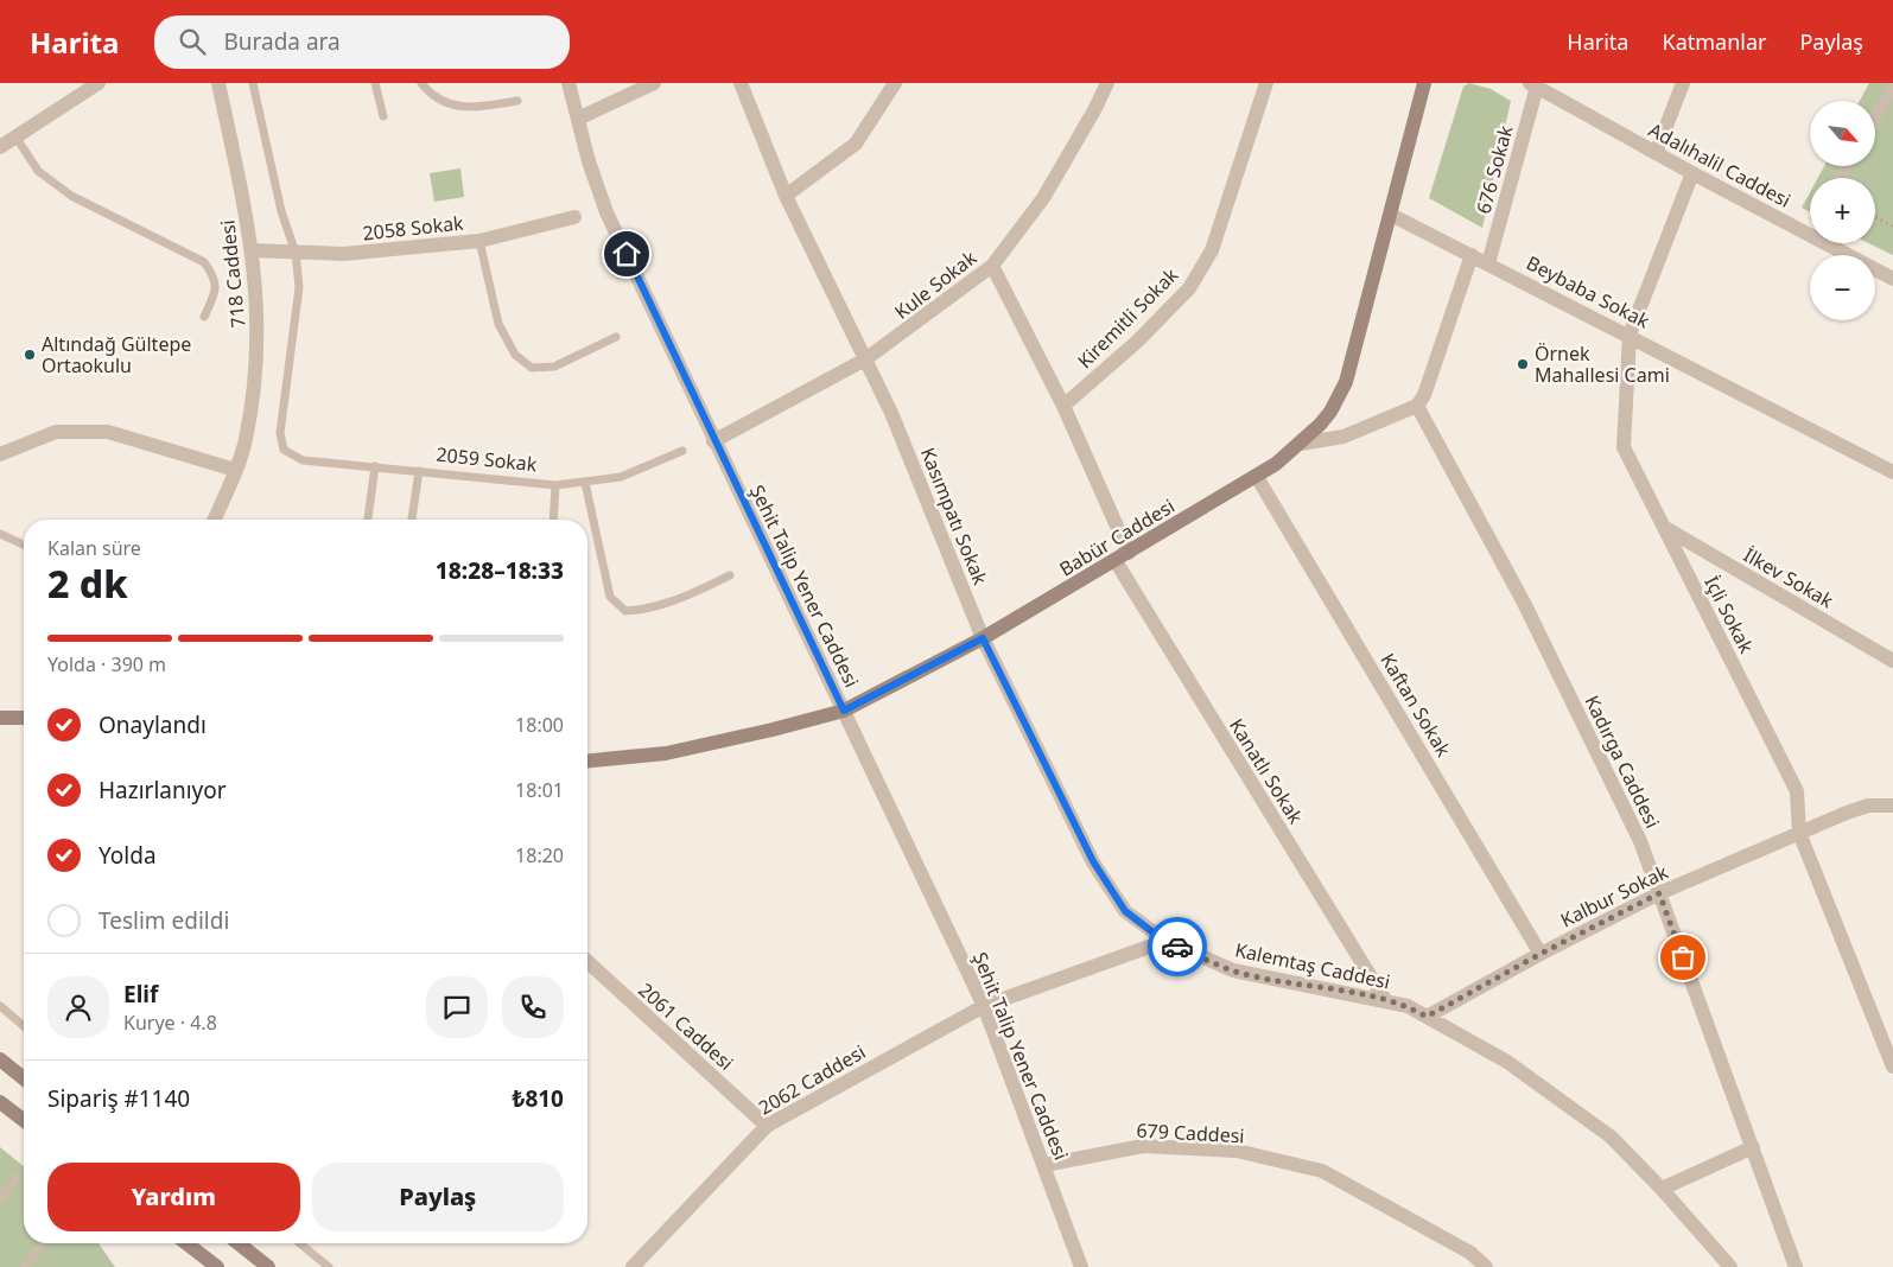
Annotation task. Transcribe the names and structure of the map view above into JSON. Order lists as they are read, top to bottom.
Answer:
{
  "streets": {
    "main road": ["Babür Caddesi"],
    "street": [
      "Adalıhalil Caddesi",
      "676 Sokak",
      "2058 Sokak",
      "718 Caddesi",
      "Kule Sokak",
      "Beybaba Sokak",
      "Kiremitli Sokak",
      "Kasımpatı Sokak",
      "İlkev Sokak",
      "Şehit Talip Yener Caddesi",
      "İçli Sokak",
      "Kaftan Sokak",
      "Kadırga Caddesi",
      "Kanatlı Sokak",
      "Kalbur Sokak",
      "Kalemtaş Caddesi",
      "2061 Caddesi",
      "2062 Caddesi",
      "679 Caddesi"
    ],
    "lane": ["2059 Sokak"]
  },
  "crossings": [
    ["Adalıhalil Caddesi", "676 Sokak"],
    ["Adalıhalil Caddesi", "İçli Sokak"],
    ["676 Sokak", "Beybaba Sokak"],
    ["2058 Sokak", "718 Caddesi"],
    ["2058 Sokak", "2059 Sokak"],
    ["Kule Sokak", "Kasımpatı Sokak"],
    ["Kule Sokak", "Şehit Talip Yener Caddesi"],
    ["Kule Sokak", "Kanatlı Sokak"],
    ["Beybaba Sokak", "Babür Caddesi"],
    ["Beybaba Sokak", "İçli Sokak"],
    ["Kiremitli Sokak", "Kanatlı Sokak"],
    ["Kasımpatı Sokak", "Babür Caddesi"],
    ["Kasımpatı Sokak", "Kalemtaş Caddesi"],
    ["Babür Caddesi", "Şehit Talip Yener Caddesi"],
    ["Babür Caddesi", "Kaftan Sokak"],
    ["Babür Caddesi", "Kanatlı Sokak"],
    ["İlkev Sokak", "İçli Sokak"],
    ["Şehit Talip Yener Caddesi", "2062 Caddesi"],
    ["Şehit Talip Yener Caddesi", "679 Caddesi"],
    ["İçli Sokak", "Kalbur Sokak"],
    ["Kaftan Sokak", "Kalbur Sokak"],
    ["Kadırga Caddesi", "Kalbur Sokak"],
    ["Kanatlı Sokak", "Kalemtaş Caddesi"],
    ["Kalbur Sokak", "Kalemtaş Caddesi"],
    ["2061 Caddesi", "2062 Caddesi"]
  ],
  "places": ["Altındağ Gültepe Ortaokulu", "Örnek Mahallesi Cami"],
  "north": "bottom right",
  "page": {
    "header": "Harita",
    "search": "Burada ara",
    "nav": ["Harita", "Katmanlar", "Paylaş"],
    "map_buttons": ["+", "−"],
    "heading": ["2 dk", "Kalan süre", "18:28–18:33"],
    "panel": [
      "Elif",
      "Kurye · 4.8",
      "Sipariş #1140",
      "₺810"
    ],
    "bar": "Yolda · 390 m",
    "list": [
      ["Onaylandı", "18:00"],
      ["Hazırlanıyor", "18:01"],
      ["Yolda", "18:20"],
      "Teslim edildi"
    ],
    "buttons": ["Yardım", "Paylaş"]
  }
}
